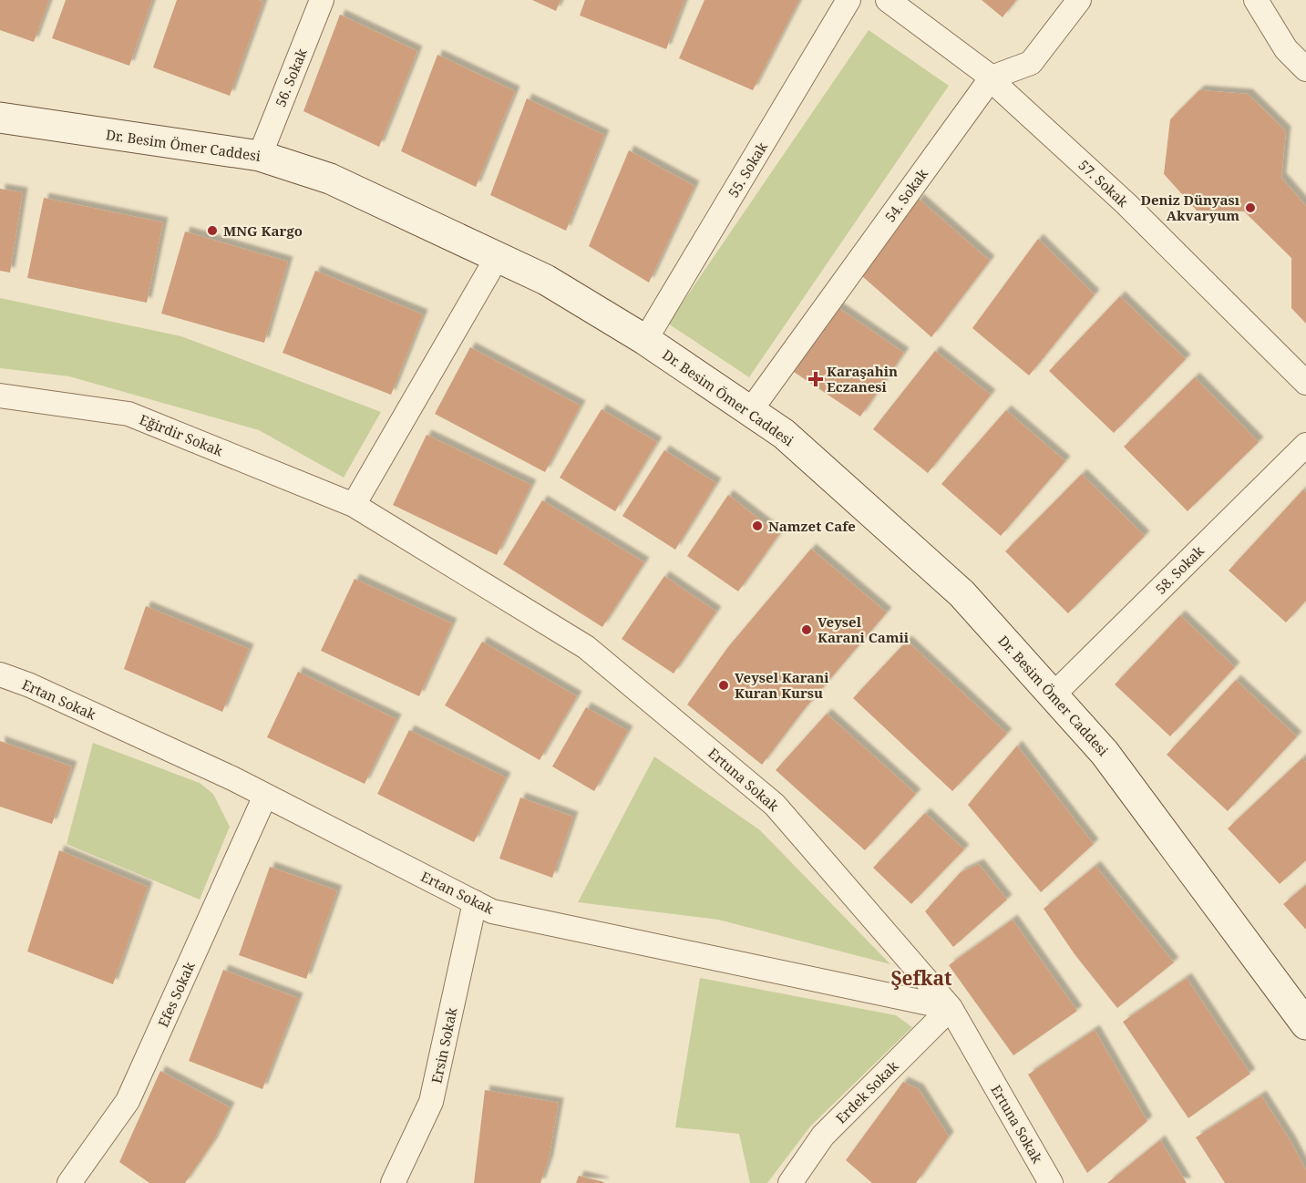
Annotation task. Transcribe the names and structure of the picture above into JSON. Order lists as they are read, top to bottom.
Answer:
{
  "streets": {
    "main road": ["Dr. Besim Ömer Caddesi"],
    "street": [
      "56. Sokak",
      "55. Sokak",
      "57. Sokak",
      "54. Sokak",
      "Eğirdir Sokak",
      "58. Sokak",
      "Ertan Sokak",
      "Ertuna Sokak",
      "Efes Sokak",
      "Ersin Sokak",
      "Erdek Sokak"
    ]
  },
  "crossings": [
    ["56. Sokak", "Dr. Besim Ömer Caddesi"],
    ["Dr. Besim Ömer Caddesi", "55. Sokak"],
    ["Dr. Besim Ömer Caddesi", "54. Sokak"],
    ["Dr. Besim Ömer Caddesi", "58. Sokak"],
    ["57. Sokak", "54. Sokak"],
    ["Eğirdir Sokak", "Ertuna Sokak"],
    ["Ertan Sokak", "Ertuna Sokak"],
    ["Ertan Sokak", "Efes Sokak"],
    ["Ertan Sokak", "Ersin Sokak"],
    ["Ertan Sokak", "Erdek Sokak"],
    ["Ertuna Sokak", "Erdek Sokak"]
  ],
  "districts": ["Şefkat"],
  "places": {
    "other": [
      "Deniz Dünyası Akvaryum",
      "MNG Kargo",
      "Namzet Cafe",
      "Veysel Karani Camii",
      "Veysel Karani Kuran Kursu"
    ],
    "health": ["Karaşahin Eczanesi"]
  }
}
